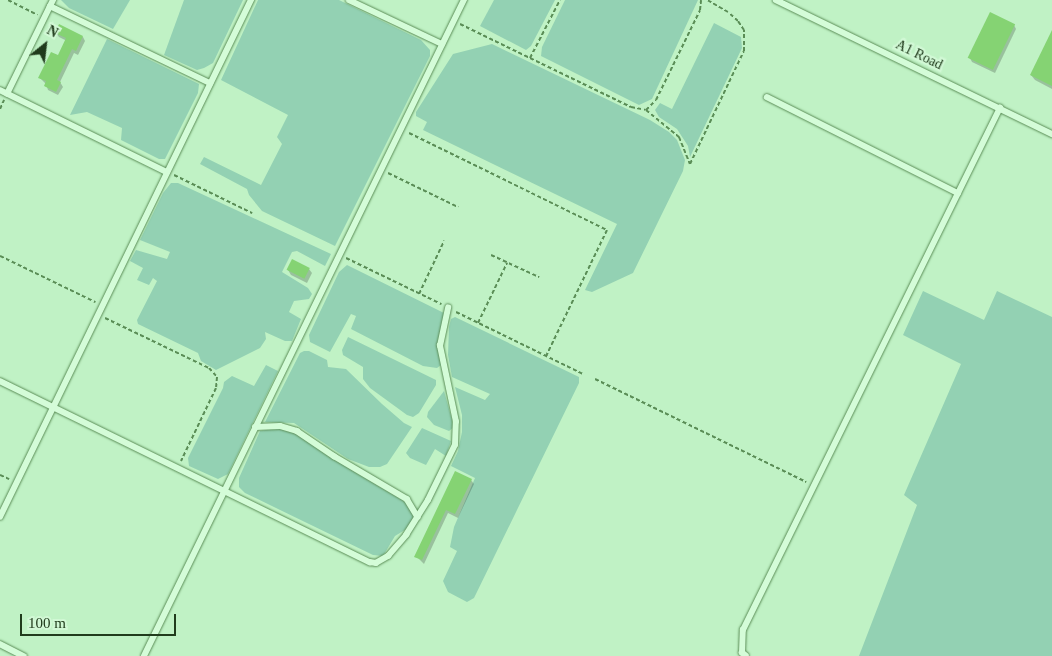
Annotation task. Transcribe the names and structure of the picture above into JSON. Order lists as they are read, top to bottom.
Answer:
{
  "streets": {
    "lane": ["A1 Road"]
  },
  "scale_bar": "100 m",
  "north": "top right"
}
